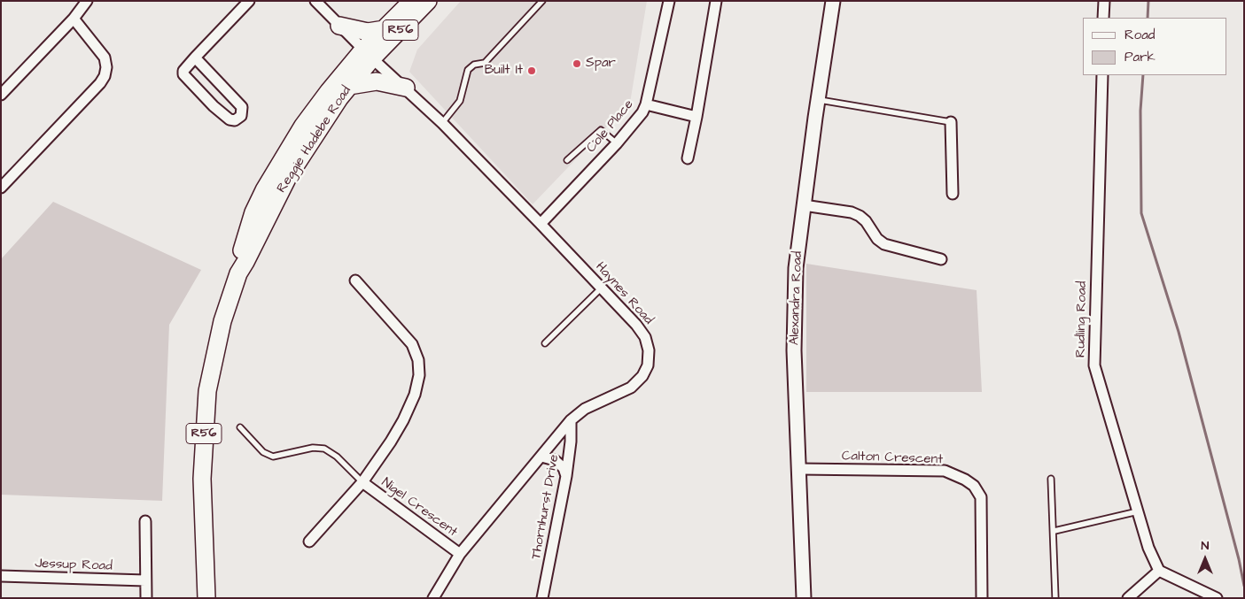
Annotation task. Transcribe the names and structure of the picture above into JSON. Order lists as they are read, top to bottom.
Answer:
{
  "streets": {
    "main road": ["R56", "Reggie Hadebe Road"],
    "street": [
      "Cole Place",
      "Haynes Road",
      "Alexandra Road",
      "Rudling Road",
      "Calton Crescent",
      "Thornhurst Drive",
      "Nigel Crescent",
      "Jessup Road"
    ]
  },
  "crossings": [
    ["Cole Place", "Haynes Road"],
    ["Reggie Hadebe Road", "Haynes Road"],
    ["Haynes Road", "Thornhurst Drive"],
    ["Haynes Road", "Nigel Crescent"],
    ["Alexandra Road", "Calton Crescent"]
  ],
  "places": ["Spar", "Built It"],
  "legend": ["Road", "Park"],
  "north": "top"
}
